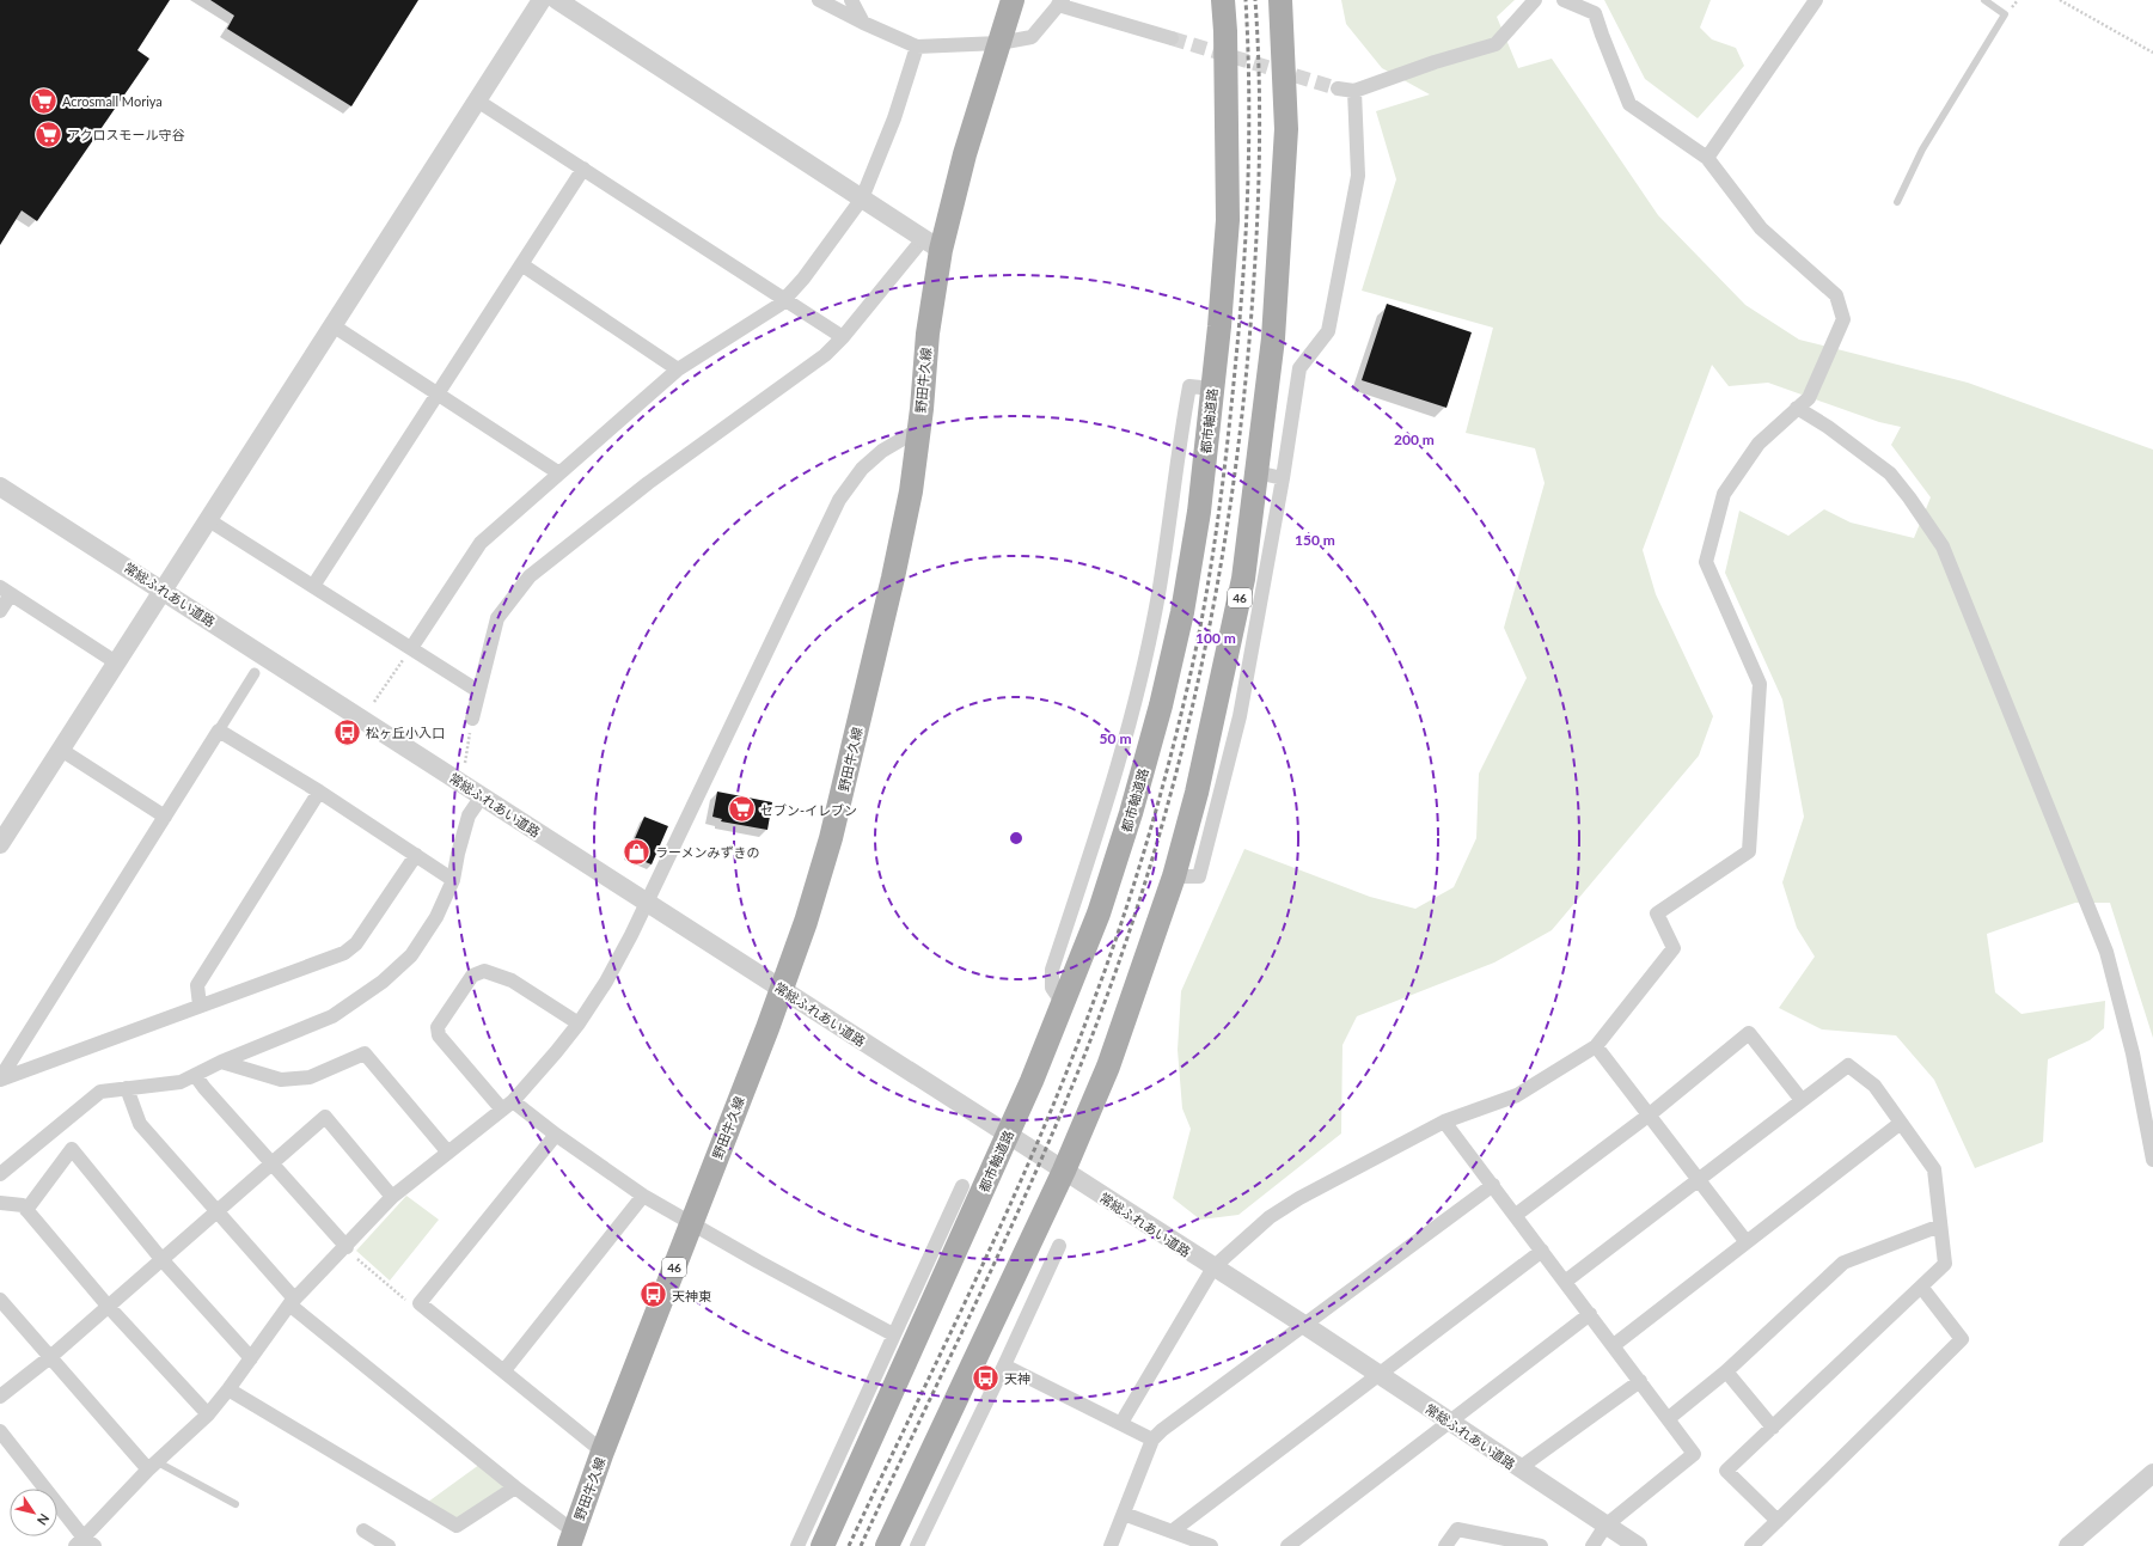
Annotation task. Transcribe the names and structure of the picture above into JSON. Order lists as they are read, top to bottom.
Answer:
{
  "streets": {
    "main road": ["野田牛久線", "都市軸道路", "46"],
    "street": ["常総ふれあい道路"]
  },
  "crossings": [
    ["野田牛久線", "常総ふれあい道路"],
    ["都市軸道路", "常総ふれあい道路"],
    ["常総ふれあい道路", "46"]
  ],
  "places": {
    "supermarket": ["Acrosmall Moriya", "アクロスモール守谷", "セブン-イレブン"],
    "bus stop": ["松ヶ丘小入口", "天神東", "天神"],
    "shop": ["ラーメンみずきの"]
  },
  "north": "bottom right",
  "rings": [
    "200 m",
    "150 m",
    "100 m",
    "50 m"
  ]
}
